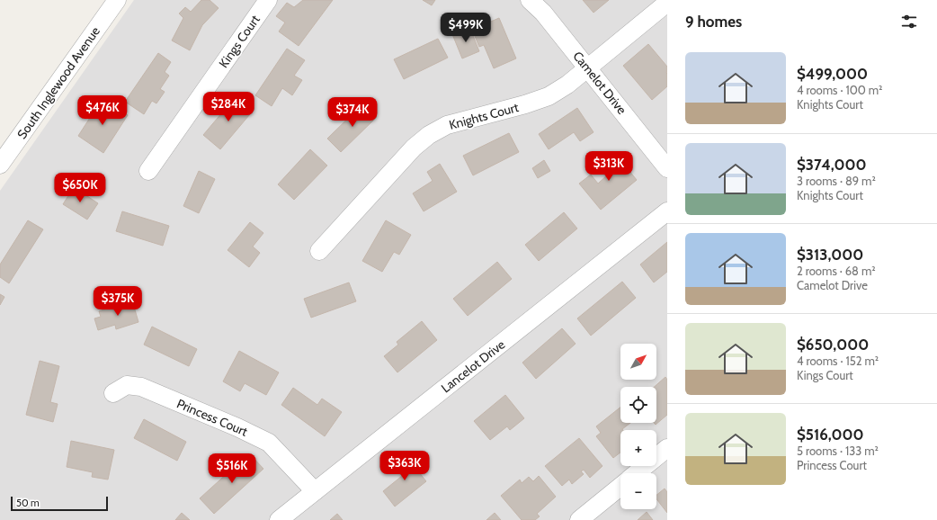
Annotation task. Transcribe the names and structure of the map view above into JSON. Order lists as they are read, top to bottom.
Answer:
{
  "streets": {
    "street": [
      "Kings Court",
      "South Inglewood Avenue",
      "Camelot Drive",
      "Knights Court",
      "Lancelot Drive",
      "Princess Court"
    ]
  },
  "crossings": [
    ["Camelot Drive", "Knights Court"],
    ["Lancelot Drive", "Princess Court"]
  ],
  "scale_bar": "50 m",
  "north": "top right",
  "page": {
    "heading": "9 homes",
    "price": [
      "$499K",
      "$284K",
      "$476K",
      "$374K",
      "$313K",
      "$650K",
      "$375K",
      "$363K",
      "$516K"
    ],
    "list": [
      {
        "name": "$499,000",
        "note": "4 rooms · 100 m² · Knights Court"
      },
      {
        "name": "$374,000",
        "note": "3 rooms · 89 m² · Knights Court"
      },
      {
        "name": "$313,000",
        "note": "2 rooms · 68 m² · Camelot Drive"
      },
      {
        "name": "$650,000",
        "note": "4 rooms · 152 m² · Kings Court"
      },
      {
        "name": "$516,000",
        "note": "5 rooms · 133 m² · Princess Court"
      }
    ],
    "map_buttons": ["+", "−"],
    "scale": "50 m"
  }
}
